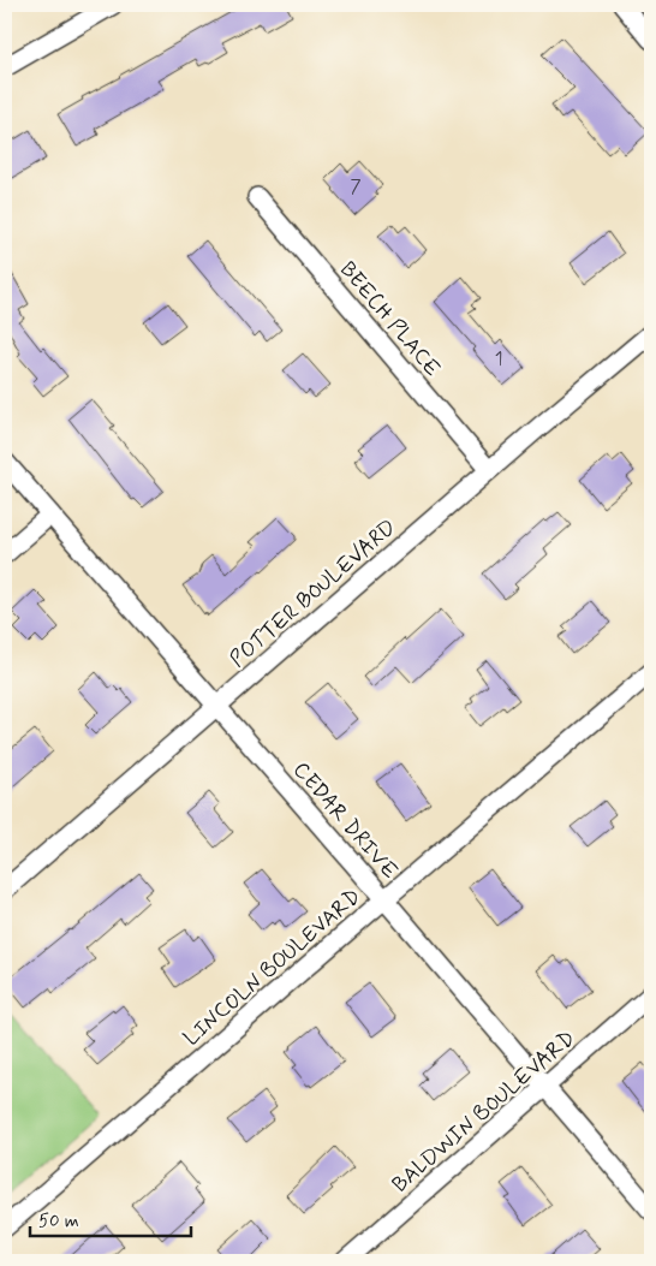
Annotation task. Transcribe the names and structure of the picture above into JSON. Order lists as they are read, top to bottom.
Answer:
{
  "streets": {
    "street": [
      "BEECH PLACE",
      "POTTER BOULEVARD",
      "CEDAR DRIVE",
      "LINCOLN BOULEVARD",
      "BALDWIN BOULEVARD"
    ]
  },
  "crossings": [
    ["BEECH PLACE", "POTTER BOULEVARD"],
    ["POTTER BOULEVARD", "CEDAR DRIVE"],
    ["CEDAR DRIVE", "LINCOLN BOULEVARD"],
    ["CEDAR DRIVE", "BALDWIN BOULEVARD"]
  ],
  "house_numbers": ["7", "1"],
  "scale_bar": "50 m"
}
